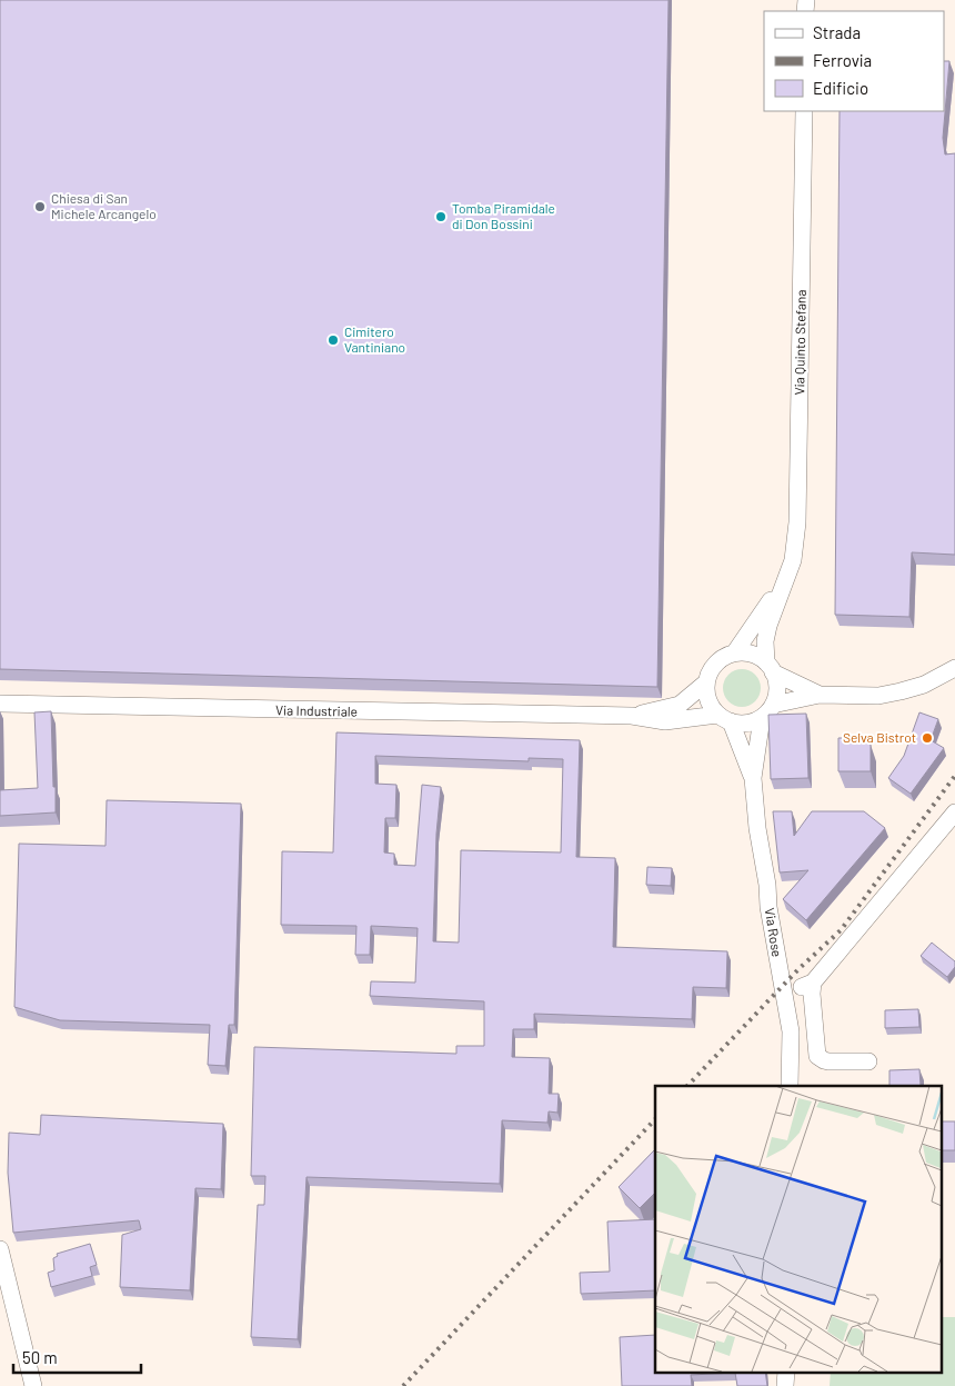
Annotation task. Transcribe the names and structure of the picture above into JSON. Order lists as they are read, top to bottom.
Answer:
{
  "streets": {
    "street": ["Via Quinto Stefana", "Via Industriale", "Via Rose"]
  },
  "crossings": [
    ["Via Quinto Stefana", "Via Industriale"],
    ["Via Quinto Stefana", "Via Rose"],
    ["Via Industriale", "Via Rose"]
  ],
  "places": [
    "Chiesa di San Michele Arcangelo",
    "Tomba Piramidale di Don Bossini",
    "Cimitero Vantiniano",
    "Selva Bistrot"
  ],
  "legend": ["Strada", "Ferrovia", "Edificio"],
  "scale_bar": "50 m"
}
